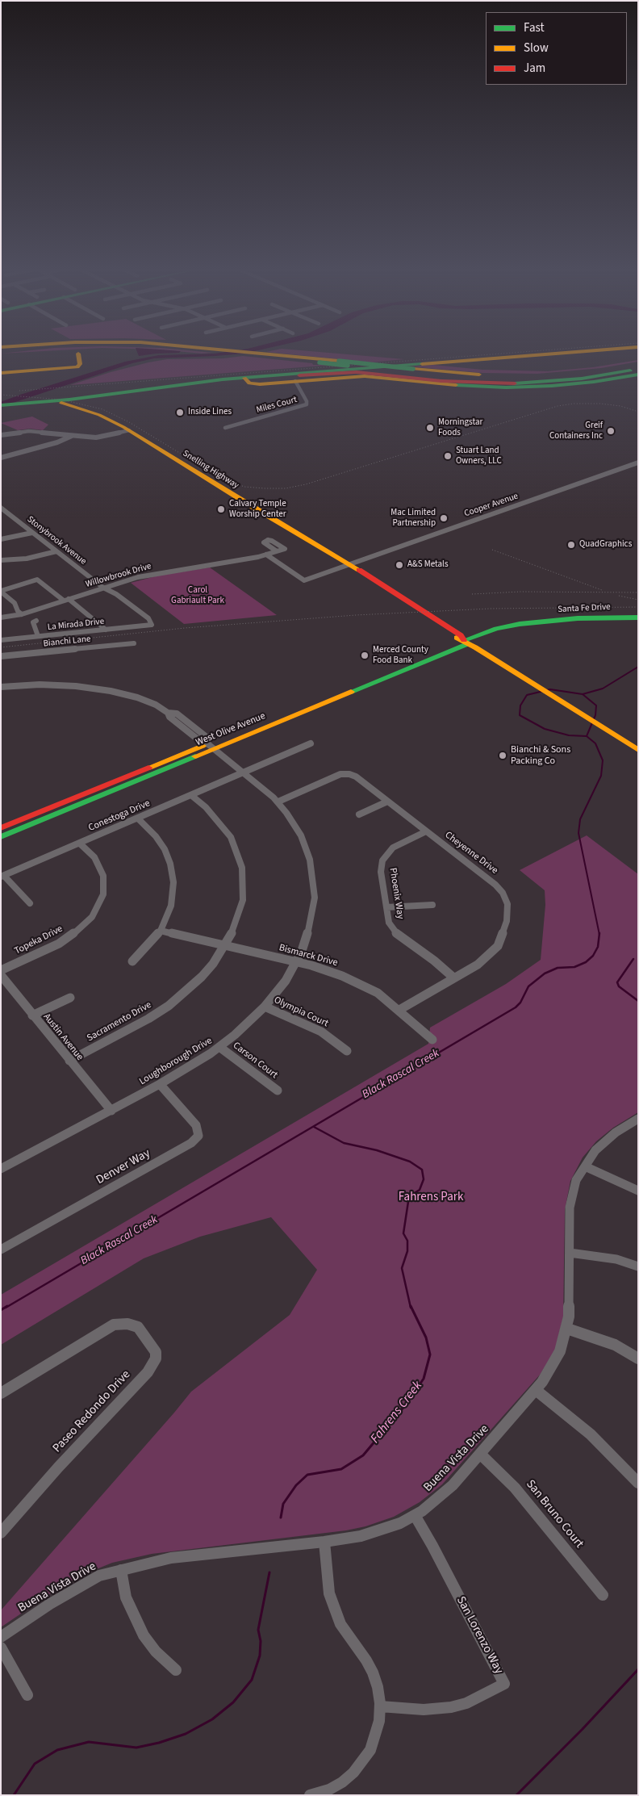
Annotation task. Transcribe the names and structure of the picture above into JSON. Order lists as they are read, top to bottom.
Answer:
{
  "streets": {
    "main road": ["Snelling Highway", "Santa Fe Drive", "West Olive Avenue"],
    "street": [
      "Miles Court",
      "Cooper Avenue",
      "Stonybrook Avenue",
      "Willowbrook Drive",
      "La Mirada Drive",
      "Bianchi Lane",
      "Conestoga Drive",
      "Cheyenne Drive",
      "Phoenix Way",
      "Topeka Drive",
      "Bismarck Drive",
      "Olympia Court",
      "Sacramento Drive",
      "Austin Avenue",
      "Carson Court",
      "Loughborough Drive",
      "Denver Way",
      "Paseo Redondo Drive",
      "Buena Vista Drive",
      "San Bruno Court",
      "San Lorenzo Way"
    ]
  },
  "crossings": [
    ["Snelling Highway", "Cooper Avenue"],
    ["Snelling Highway", "Santa Fe Drive"],
    ["Snelling Highway", "West Olive Avenue"],
    ["Stonybrook Avenue", "Willowbrook Drive"],
    ["Stonybrook Avenue", "La Mirada Drive"],
    ["Santa Fe Drive", "West Olive Avenue"],
    ["West Olive Avenue", "Loughborough Drive"],
    ["Conestoga Drive", "Topeka Drive"],
    ["Conestoga Drive", "Sacramento Drive"],
    ["Conestoga Drive", "Loughborough Drive"],
    ["Cheyenne Drive", "Phoenix Way"],
    ["Cheyenne Drive", "Bismarck Drive"],
    ["Cheyenne Drive", "Loughborough Drive"],
    ["Bismarck Drive", "Sacramento Drive"],
    ["Bismarck Drive", "Loughborough Drive"],
    ["Olympia Court", "Loughborough Drive"],
    ["Sacramento Drive", "Austin Avenue"],
    ["Austin Avenue", "Loughborough Drive"],
    ["Carson Court", "Loughborough Drive"],
    ["Loughborough Drive", "Denver Way"],
    ["Buena Vista Drive", "San Bruno Court"],
    ["Buena Vista Drive", "San Lorenzo Way"]
  ],
  "water": ["Black Rascal Creek", "Fahrens Creek"],
  "parks": ["Carol Gabriault Park", "Fahrens Park"],
  "places": [
    "Inside Lines",
    "Morningstar Foods",
    "Greif Containers Inc",
    "Stuart Land Owners, LLC",
    "Calvary Temple Worship Center",
    "Mac Limited Partnership",
    "QuadGraphics",
    "A&S Metals",
    "Merced County Food Bank",
    "Bianchi & Sons Packing Co"
  ],
  "legend": ["Fast", "Slow", "Jam"]
}
